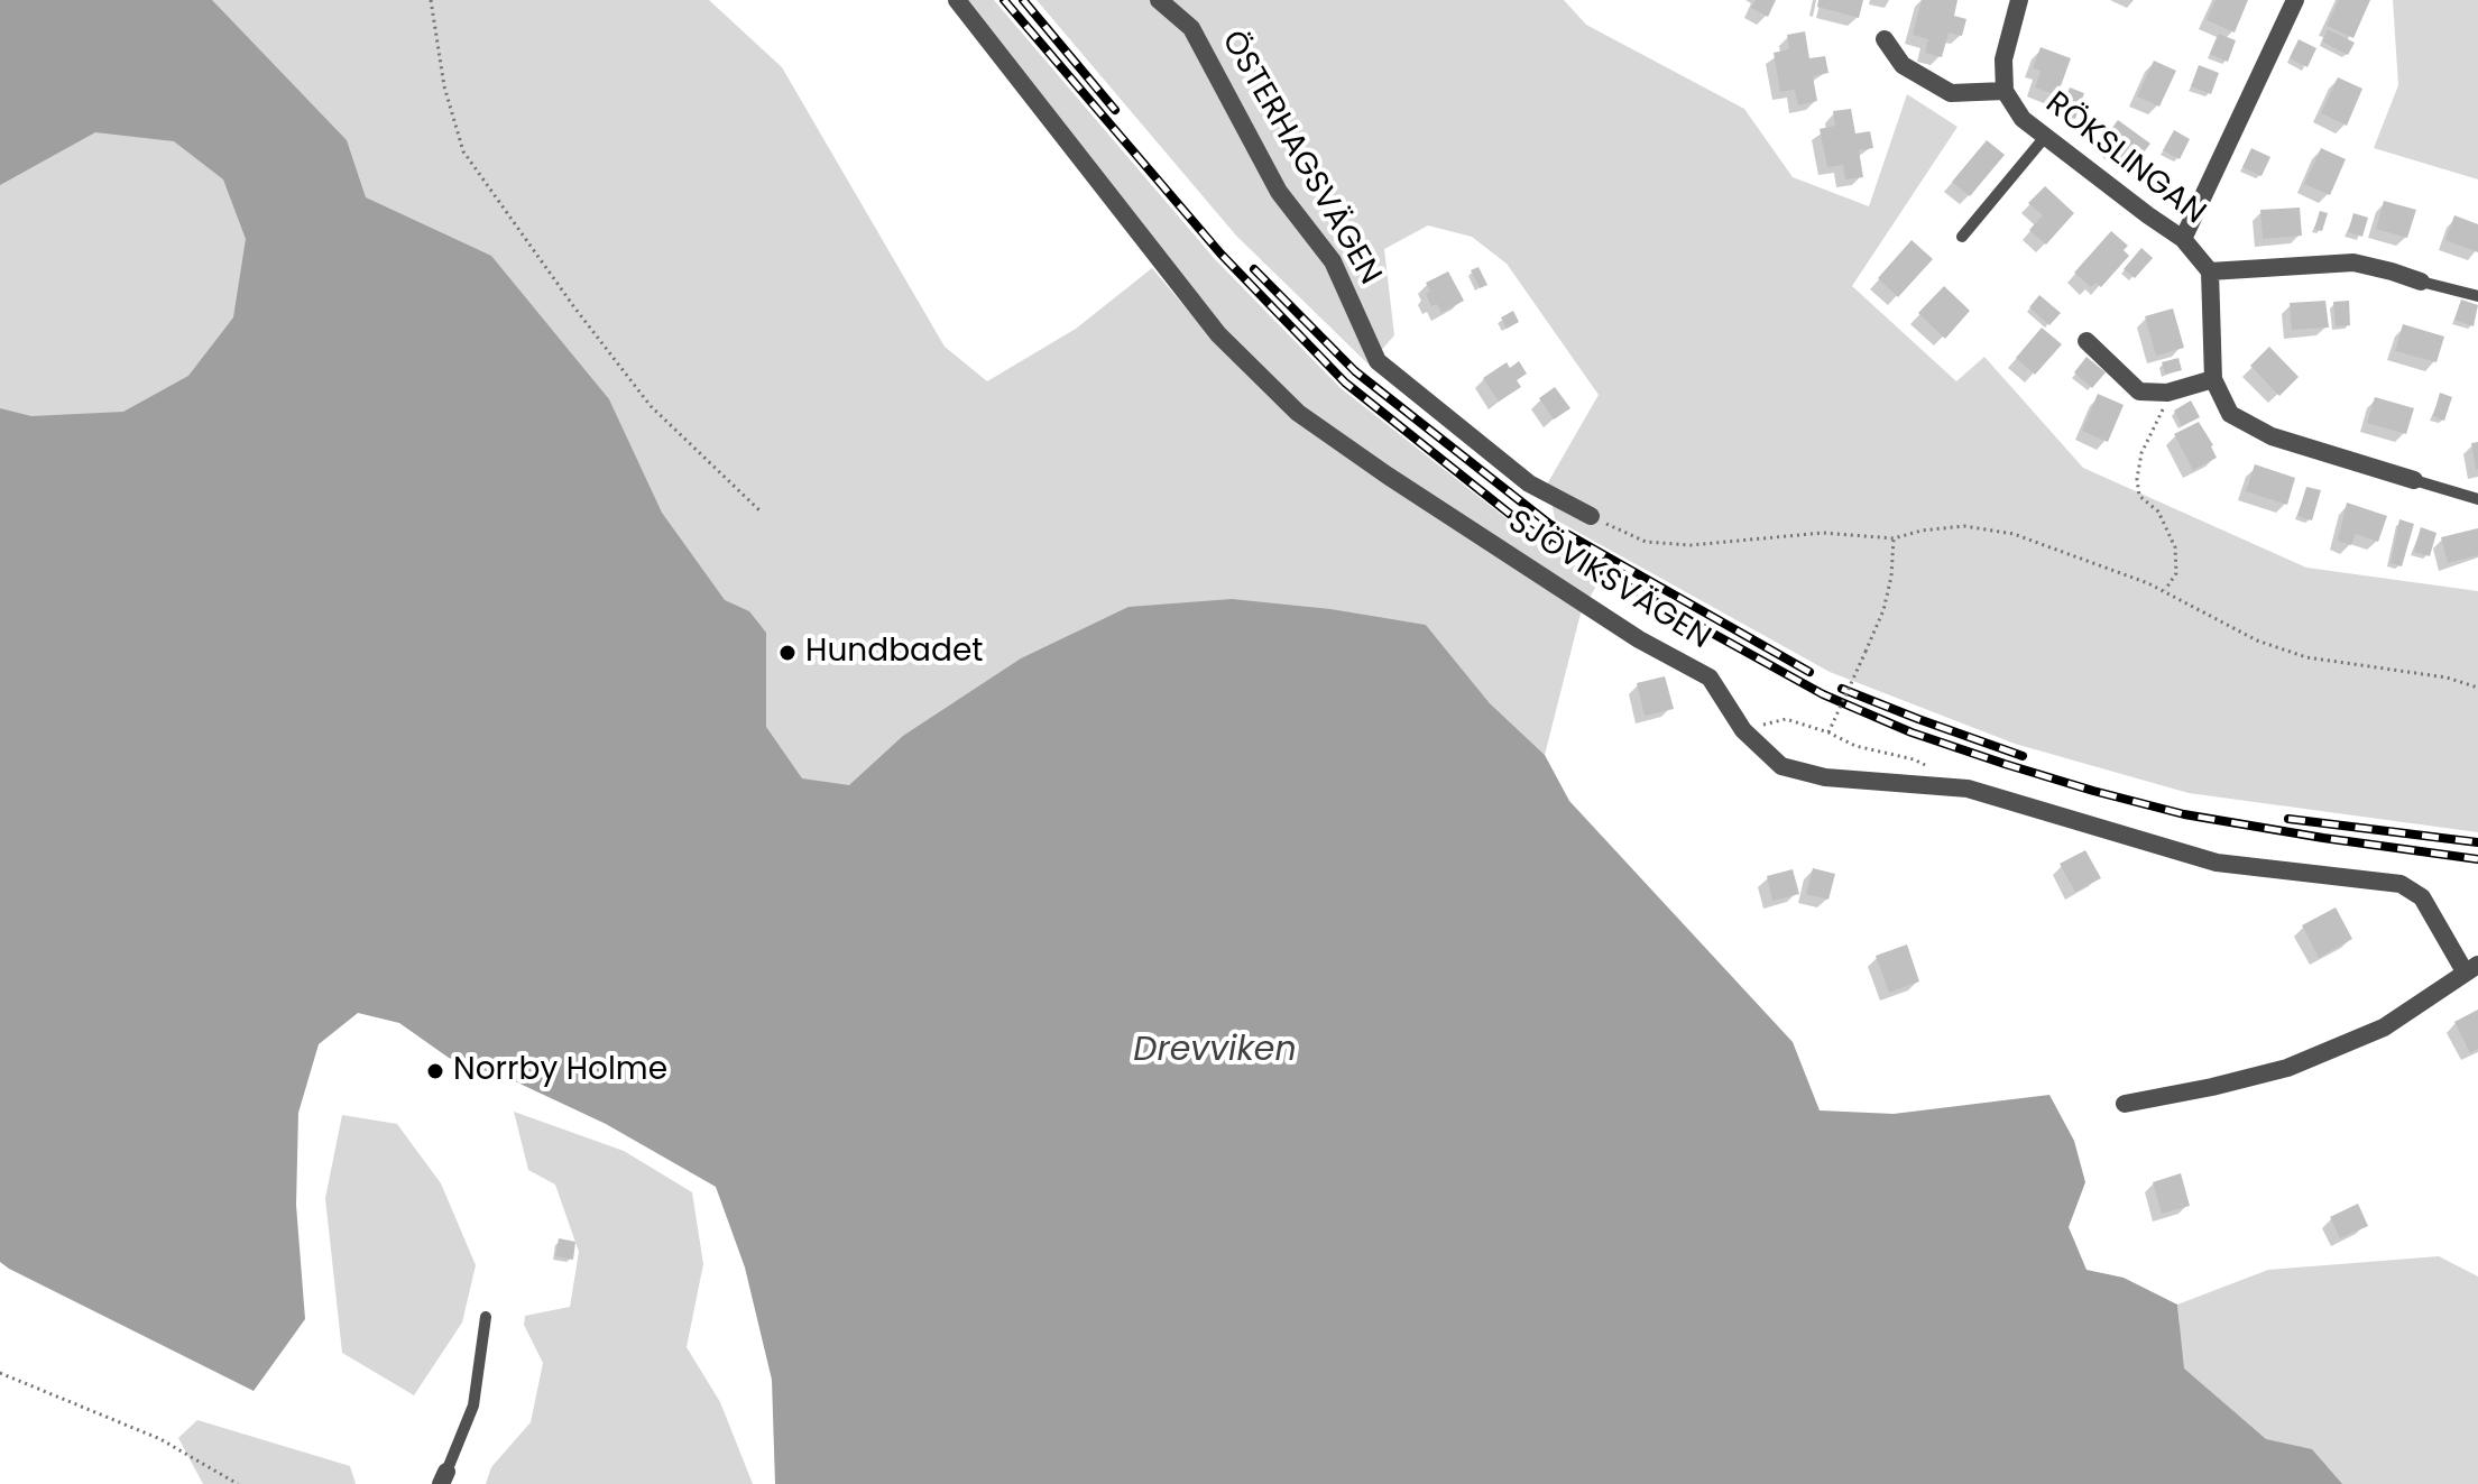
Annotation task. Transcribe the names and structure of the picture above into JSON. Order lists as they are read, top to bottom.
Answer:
{
  "streets": {
    "street": ["ÖSTERHAGSVÄGEN", "RÖKSLINGAN", "SJÖVIKSVÄGEN"]
  },
  "water": ["Drevviken"],
  "places": ["Hundbadet", "Norrby Holme"]
}
